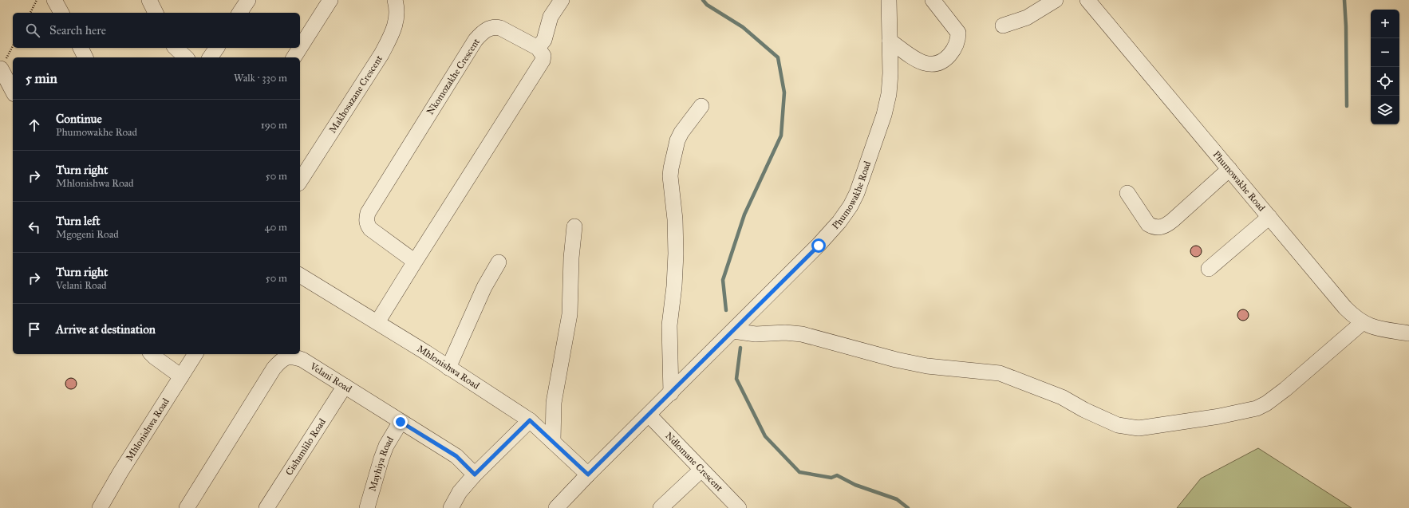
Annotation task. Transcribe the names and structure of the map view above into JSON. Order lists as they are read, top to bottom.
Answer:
{
  "streets": {
    "street": [
      "Nkomozakhe Crescent",
      "Makhosazane Crescent",
      "Phumowakhe Road",
      "Mhlonishwa Road",
      "Velani Road",
      "Cishamlilo Road",
      "Ndlomane Crescent",
      "Mayhiya Road"
    ]
  },
  "crossings": [
    ["Phumowakhe Road", "Mhlonishwa Road"],
    ["Phumowakhe Road", "Ndlomane Crescent"],
    ["Velani Road", "Cishamlilo Road"],
    ["Velani Road", "Mayhiya Road"]
  ],
  "page": {
    "map_buttons": ["+", "−"],
    "search": "Search here",
    "heading": ["5 min", "Walk · 330 m"],
    "list": [
      ["Continue", "Phumowakhe Road", "190 m"],
      ["Turn right", "Mhlonishwa Road", "50 m"],
      ["Turn left", "Mgogeni Road", "40 m"],
      ["Turn right", "Velani Road", "50 m"],
      "Arrive at destination"
    ]
  }
}
